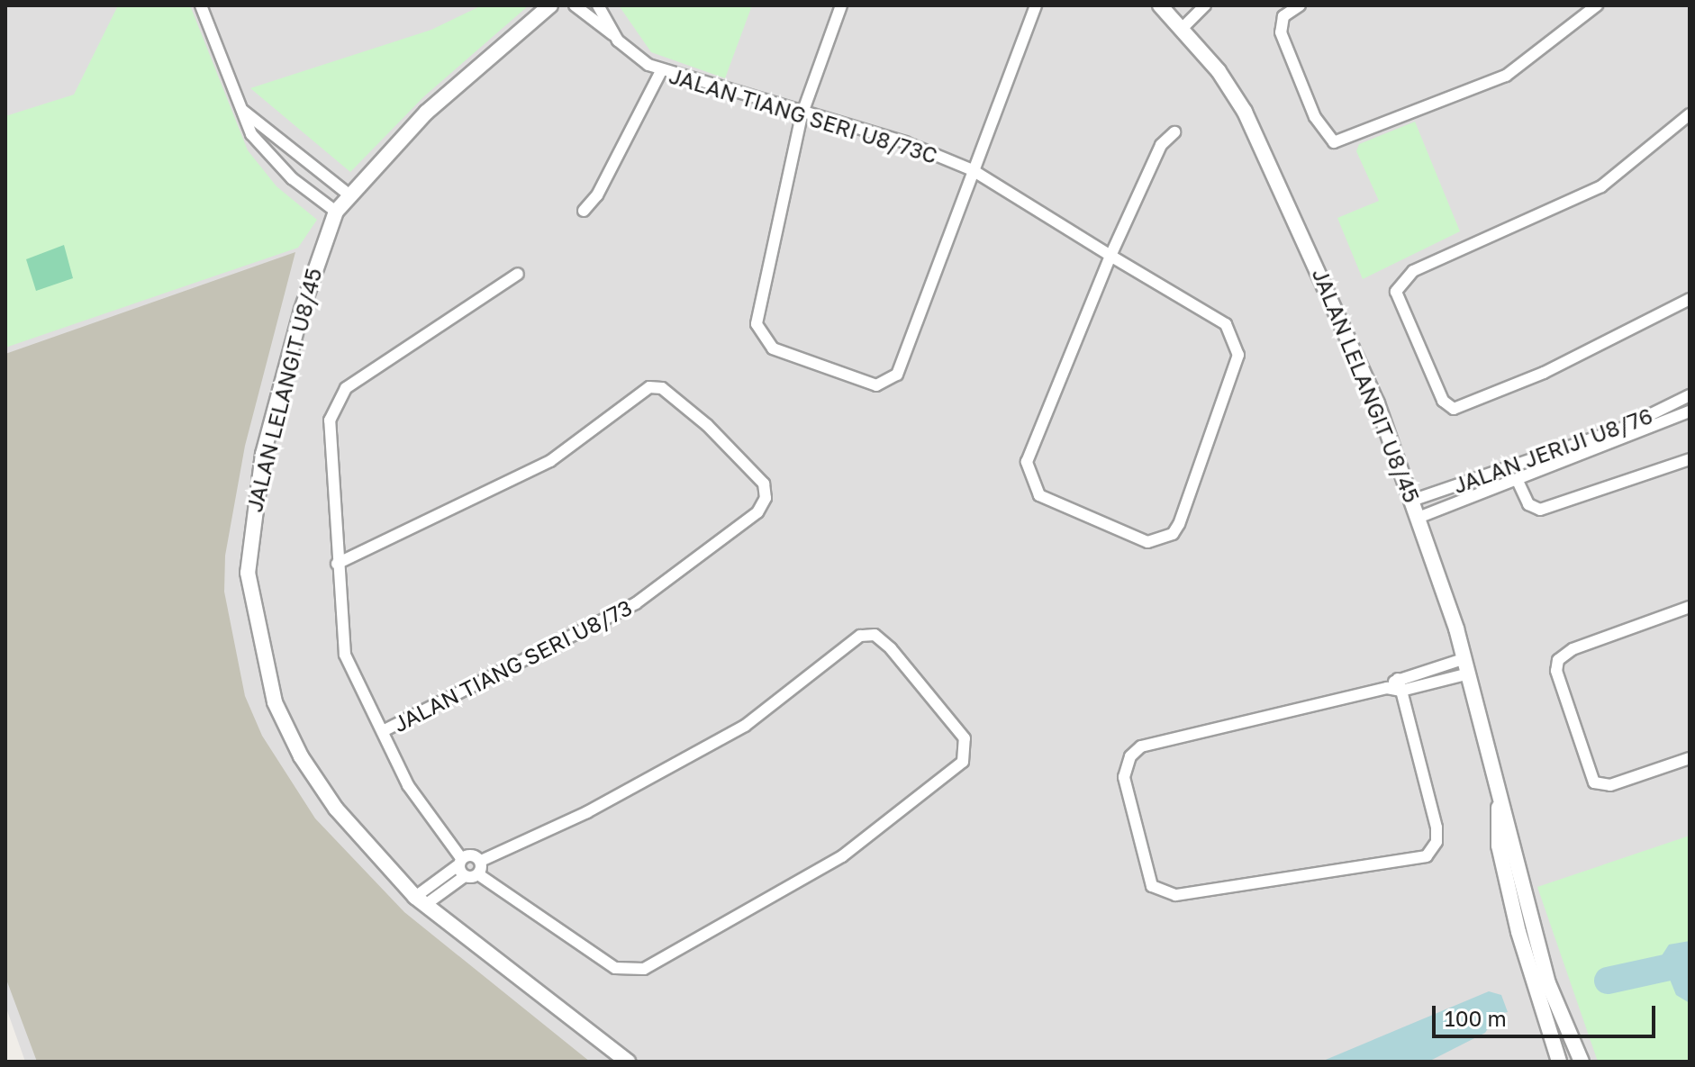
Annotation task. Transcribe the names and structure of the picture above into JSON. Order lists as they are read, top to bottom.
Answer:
{
  "streets": {
    "street": [
      "JALAN TIANG SERI U8/73C",
      "JALAN LELANGIT U8/45",
      "JALAN JERIJI U8/76",
      "JALAN TIANG SERI U8/73"
    ]
  },
  "crossings": [
    ["JALAN LELANGIT U8/45", "JALAN JERIJI U8/76"]
  ],
  "scale_bar": "100 m"
}
